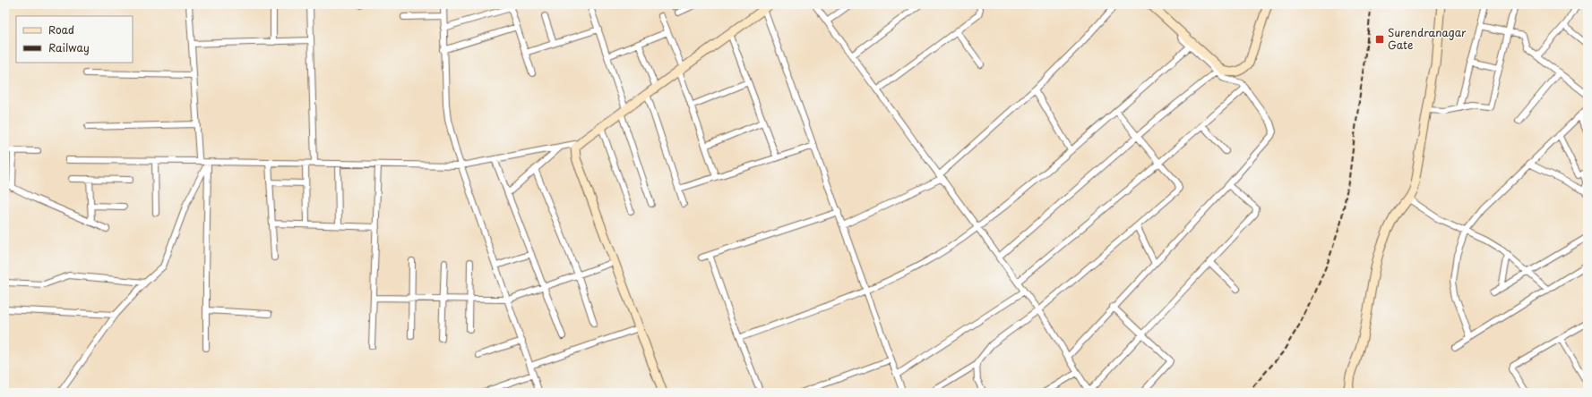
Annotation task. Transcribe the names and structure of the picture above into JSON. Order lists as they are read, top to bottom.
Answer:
{
  "places": {
    "transit": ["Surendranagar Gate"]
  },
  "legend": ["Road", "Railway"]
}
